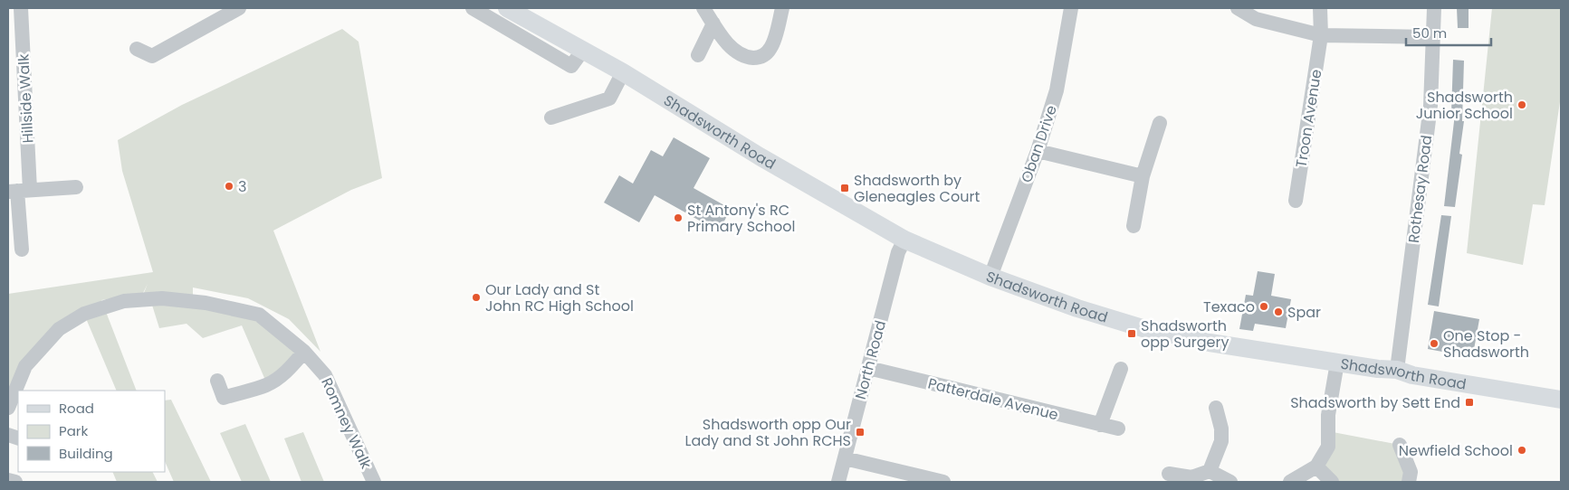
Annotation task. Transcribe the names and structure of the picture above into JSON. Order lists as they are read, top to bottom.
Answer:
{
  "streets": {
    "main road": ["Shadsworth Road"],
    "street": [
      "Hillside Walk",
      "Troon Avenue",
      "Oban Drive",
      "Rothesay Road",
      "North Road",
      "Patterdale Avenue",
      "Romney Walk"
    ]
  },
  "crossings": [
    ["Shadsworth Road", "Oban Drive"],
    ["Shadsworth Road", "Rothesay Road"],
    ["Shadsworth Road", "North Road"],
    ["North Road", "Patterdale Avenue"]
  ],
  "places": {
    "other": [
      "Shadsworth Junior School",
      "3",
      "St Antony's RC Primary School",
      "Our Lady and St John RC High School",
      "Texaco",
      "Spar",
      "One Stop - Shadsworth",
      "Newfield School"
    ],
    "transit": [
      "Shadsworth by Gleneagles Court",
      "Shadsworth opp Surgery",
      "Shadsworth by Sett End",
      "Shadsworth opp Our Lady and St John RCHS"
    ]
  },
  "legend": ["Road", "Park", "Building"],
  "scale_bar": "50 m"
}
